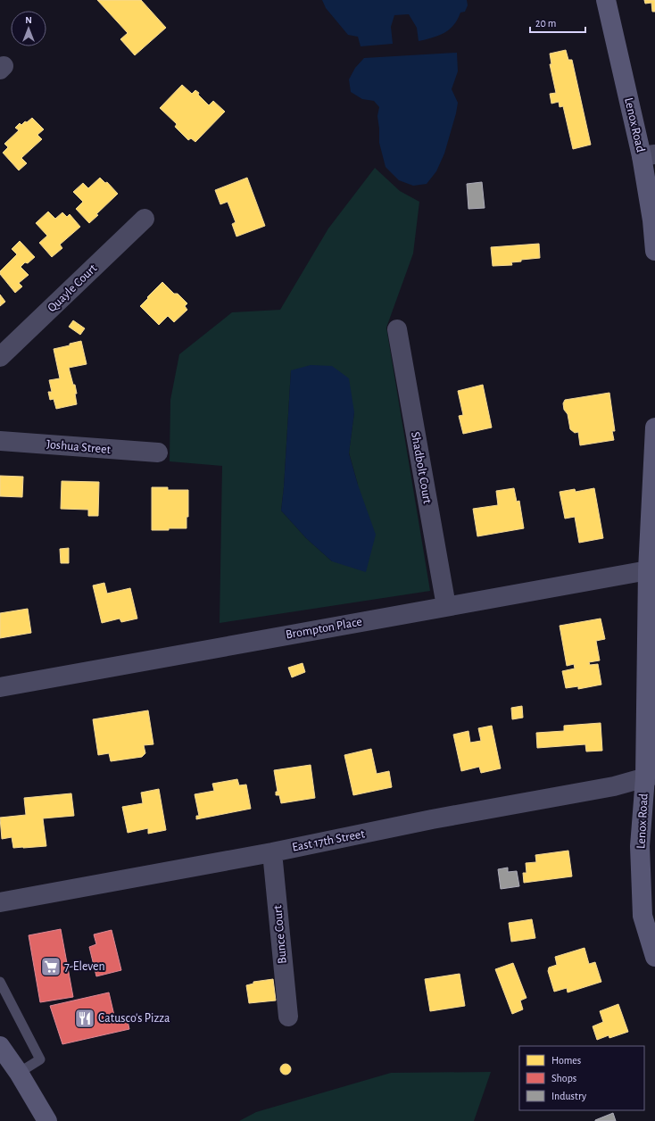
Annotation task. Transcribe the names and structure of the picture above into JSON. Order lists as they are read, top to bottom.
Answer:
{
  "streets": {
    "street": [
      "Lenox Road",
      "Quayle Court",
      "Joshua Street",
      "Shadbolt Court",
      "Brompton Place",
      "East 17th Street",
      "Bunce Court"
    ]
  },
  "crossings": [
    ["Lenox Road", "Brompton Place"],
    ["Lenox Road", "East 17th Street"],
    ["Shadbolt Court", "Brompton Place"],
    ["East 17th Street", "Bunce Court"]
  ],
  "places": {
    "supermarket": ["7-Eleven"],
    "restaurant": ["Catusco's Pizza"]
  },
  "legend": ["Homes", "Shops", "Industry"],
  "scale_bar": "20 m",
  "north": "top"
}
